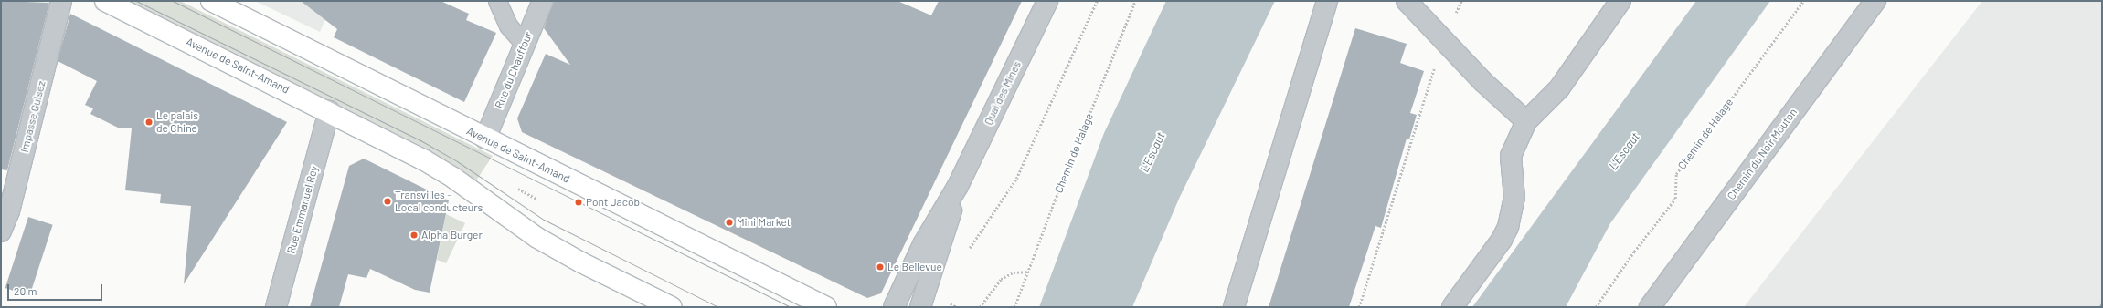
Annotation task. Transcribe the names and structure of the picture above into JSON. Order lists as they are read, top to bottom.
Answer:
{
  "streets": {
    "main road": ["Avenue de Saint-Amand"],
    "street": [
      "Rue du Chauffour",
      "Quai des Mines",
      "Impasse Guisez",
      "Chemin du Noir Mouton",
      "Rue Emmanuel Rey"
    ],
    "path": ["Chemin de Halage"]
  },
  "crossings": [
    ["Avenue de Saint-Amand", "Rue du Chauffour"],
    ["Avenue de Saint-Amand", "Rue Emmanuel Rey"]
  ],
  "water": ["L'Escaut"],
  "places": [
    "Le palais de Chine",
    "Transvilles – Local conducteurs",
    "Pont Jacob",
    "Mini Market",
    "Alpha Burger",
    "Le Bellevue"
  ],
  "scale_bar": "20 m"
}
